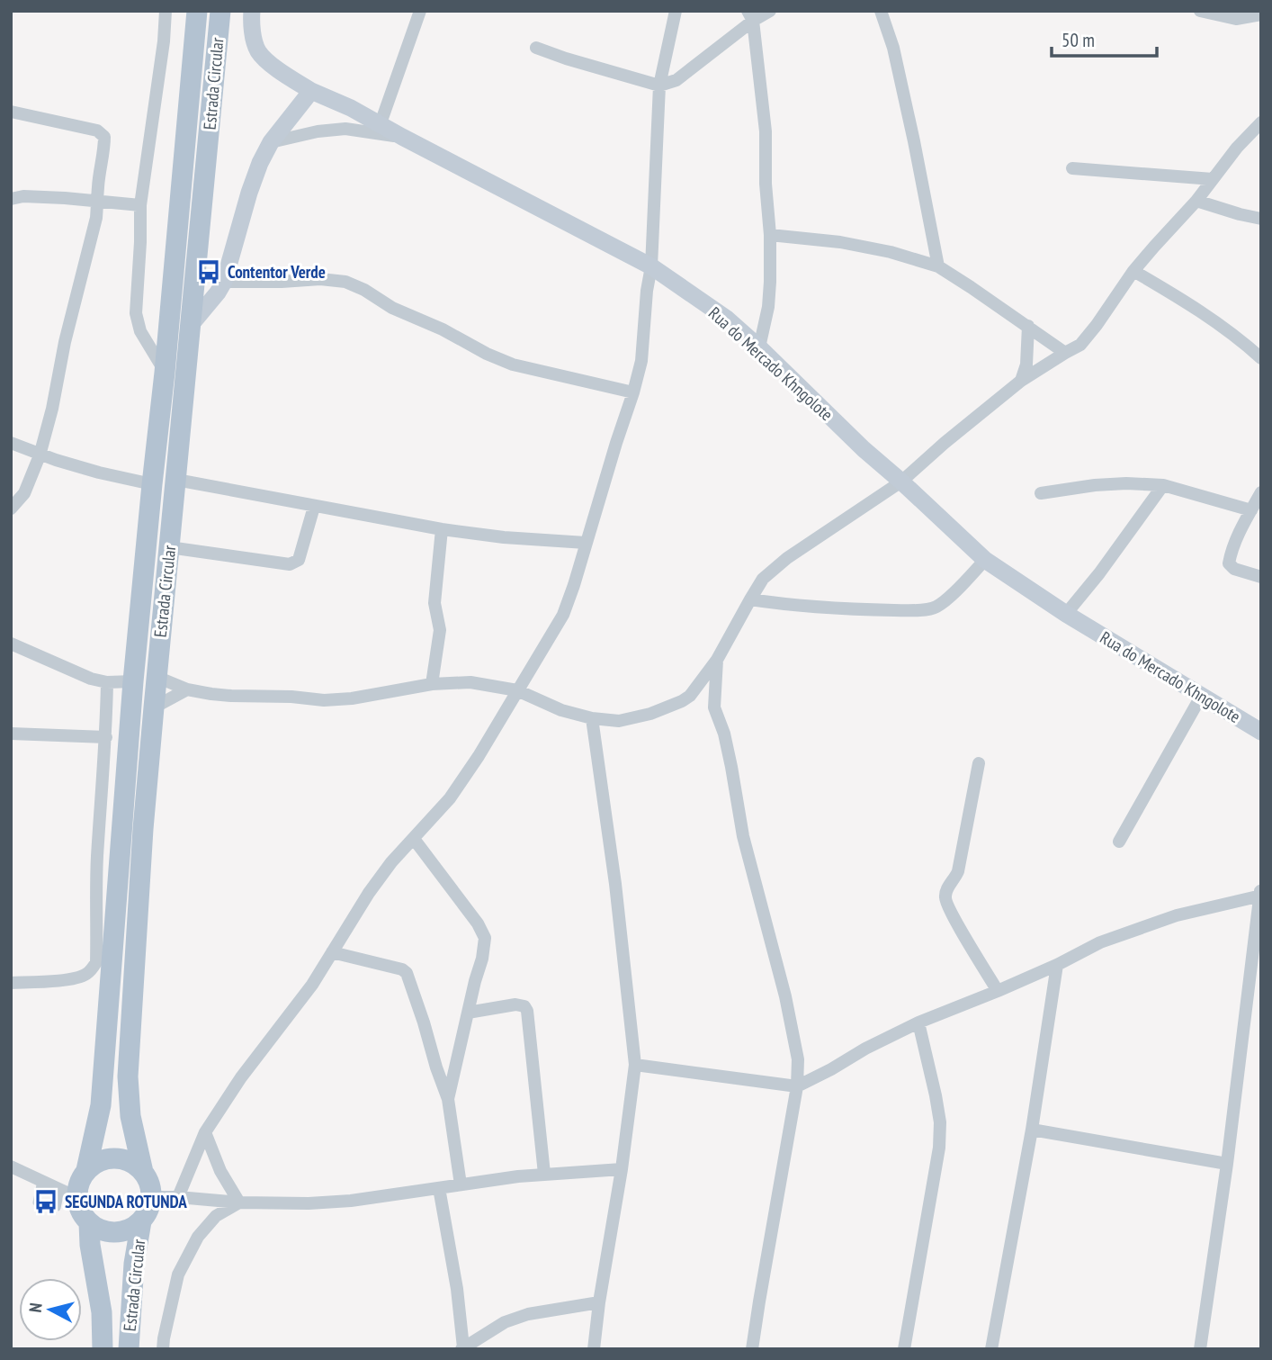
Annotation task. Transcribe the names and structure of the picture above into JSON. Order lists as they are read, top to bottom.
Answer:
{
  "streets": {
    "main road": ["Estrada Circular"],
    "street": ["Rua do Mercado Khngolote"]
  },
  "places": {
    "bus stop": ["Contentor Verde", "SEGUNDA ROTUNDA"]
  },
  "scale_bar": "50 m",
  "north": "left"
}
